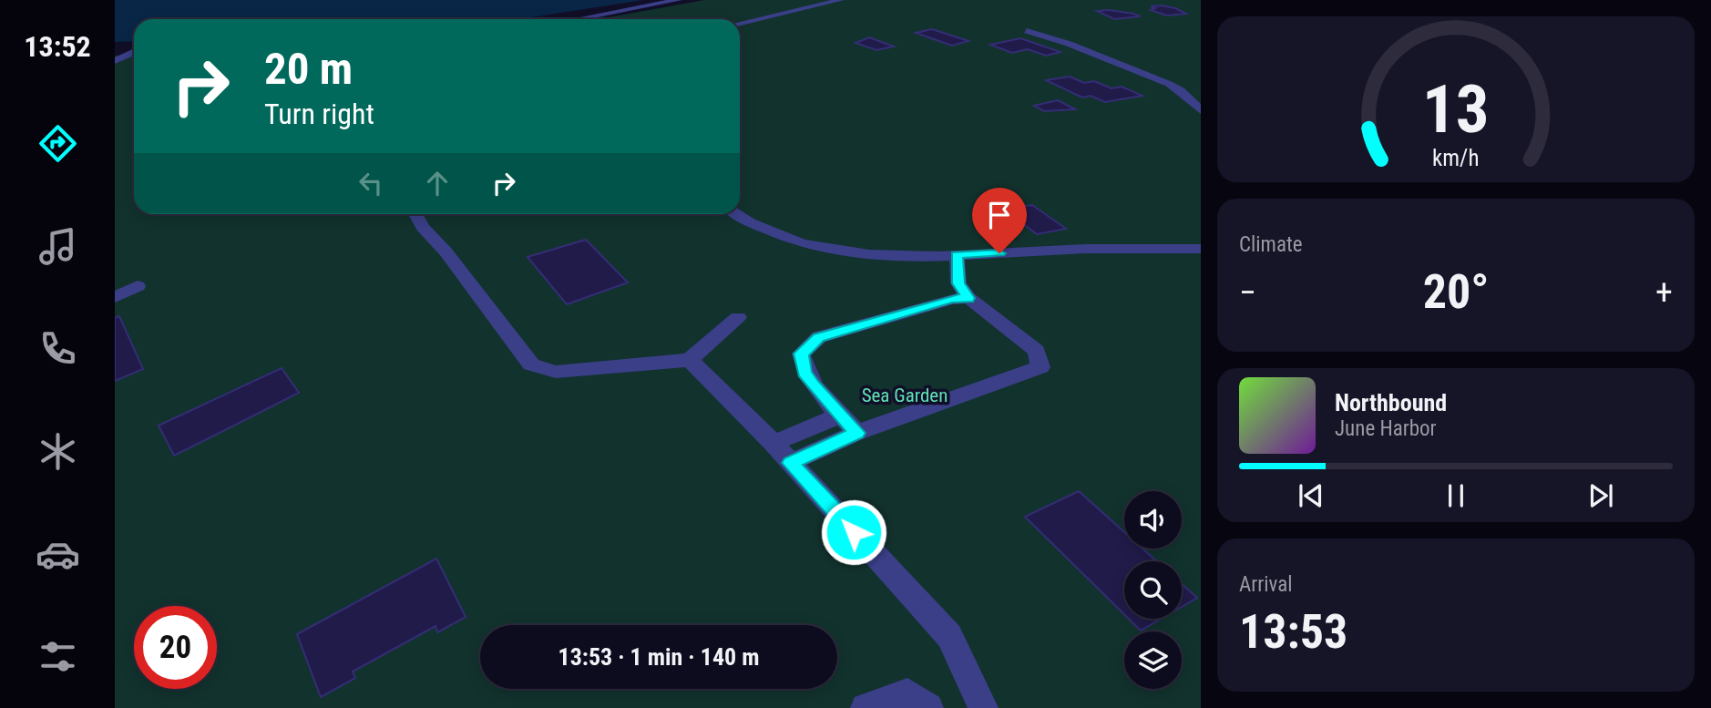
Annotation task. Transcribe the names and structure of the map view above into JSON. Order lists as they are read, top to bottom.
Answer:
{
  "parks": ["Sea Garden"],
  "page": {
    "tabs": "13:52",
    "turn": ["20 m", "Turn right"],
    "tile": [
      "Climate",
      ["Arrival", "13:53"]
    ],
    "heat": ["−", "20°", "+"],
    "song": ["Northbound", "June Harbor"],
    "limit": "20",
    "trip": "13:53 · 1 min · 140 m",
    "gauge": ["13", "km/h"]
  }
}
